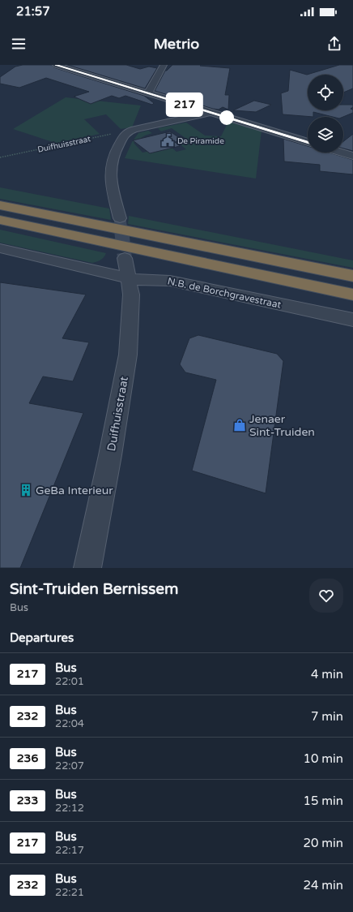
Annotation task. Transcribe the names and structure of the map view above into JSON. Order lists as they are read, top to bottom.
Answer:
{
  "streets": {
    "street": ["Duifhuisstraat", "N.B. de Borchgravestraat"]
  },
  "crossings": [
    ["Duifhuisstraat", "N.B. de Borchgravestraat"]
  ],
  "places": {
    "public building": ["De Piramide"],
    "shop": ["Jenaer Sint-Truiden"],
    "building": ["GeBa Interieur"]
  },
  "lines": ["bus line 217"],
  "page": {
    "status": "21:57",
    "header": "Metrio",
    "on_map": "217",
    "heading": [
      ["Sint-Truiden Bernissem", "Bus"],
      "Departures"
    ],
    "list": [
      {
        "mark": "217",
        "name": "Bus",
        "note": "22:01",
        "value": "4 min"
      },
      {
        "mark": "232",
        "name": "Bus",
        "note": "22:04",
        "value": "7 min"
      },
      {
        "mark": "236",
        "name": "Bus",
        "note": "22:07",
        "value": "10 min"
      },
      {
        "mark": "233",
        "name": "Bus",
        "note": "22:12",
        "value": "15 min"
      },
      {
        "mark": "217",
        "name": "Bus",
        "note": "22:17",
        "value": "20 min"
      },
      {
        "mark": "232",
        "name": "Bus",
        "note": "22:21",
        "value": "24 min"
      }
    ]
  }
}
